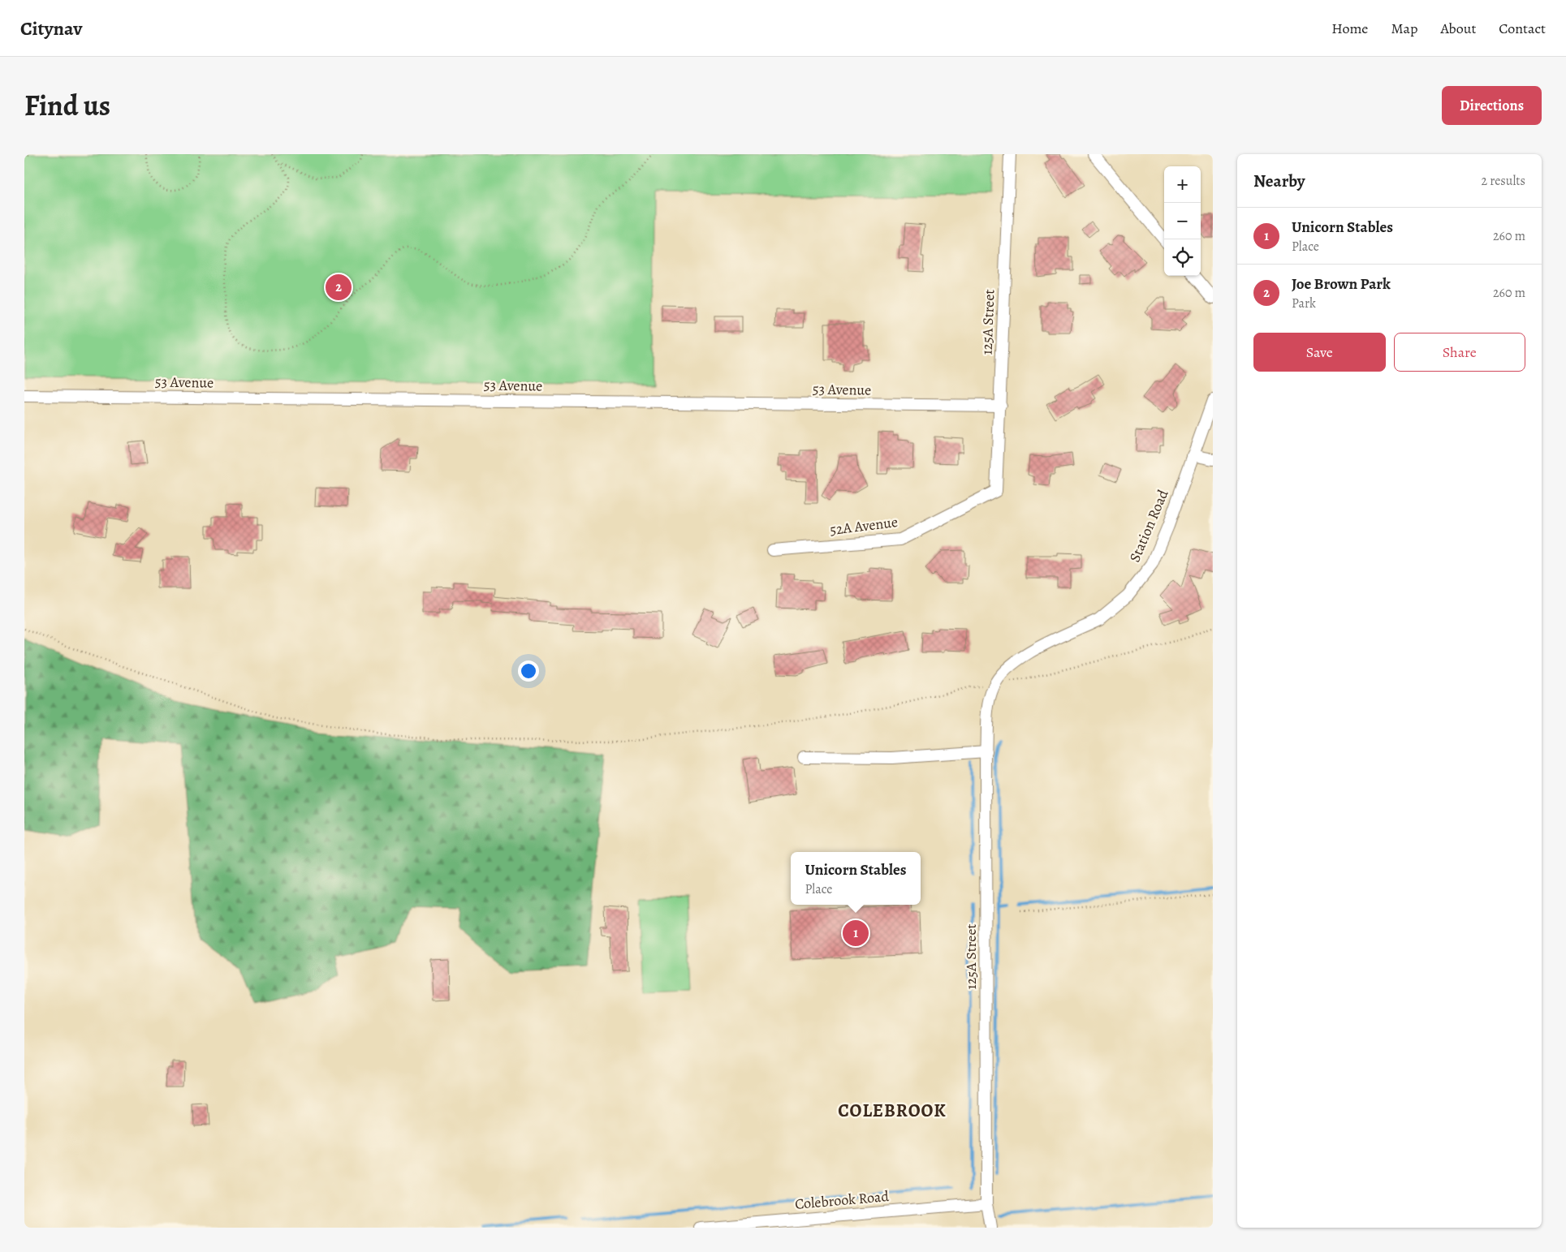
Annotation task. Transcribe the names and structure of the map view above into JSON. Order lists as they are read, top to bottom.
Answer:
{
  "streets": {
    "street": [
      "125A Street",
      "53 Avenue",
      "52A Avenue",
      "Station Road",
      "Colebrook Road"
    ]
  },
  "crossings": [
    ["125A Street", "53 Avenue"],
    ["125A Street", "52A Avenue"],
    ["125A Street", "Station Road"],
    ["125A Street", "Colebrook Road"]
  ],
  "districts": ["COLEBROOK"],
  "page": {
    "header": "Citynav",
    "nav": [
      "Home",
      "Map",
      "About",
      "Contact"
    ],
    "title": "Find us",
    "buttons": [
      "Directions",
      ["Save", "Share"]
    ],
    "heading": ["Nearby", "2 results"],
    "map_buttons": ["+", "−"],
    "list": [
      {
        "mark": "1",
        "name": "Unicorn Stables",
        "note": "Place",
        "value": "260 m"
      },
      {
        "mark": "2",
        "name": "Joe Brown Park",
        "note": "Park",
        "value": "260 m"
      }
    ],
    "pins": ["2", "1"],
    "popup": ["Unicorn Stables", "Place"]
  }
}
